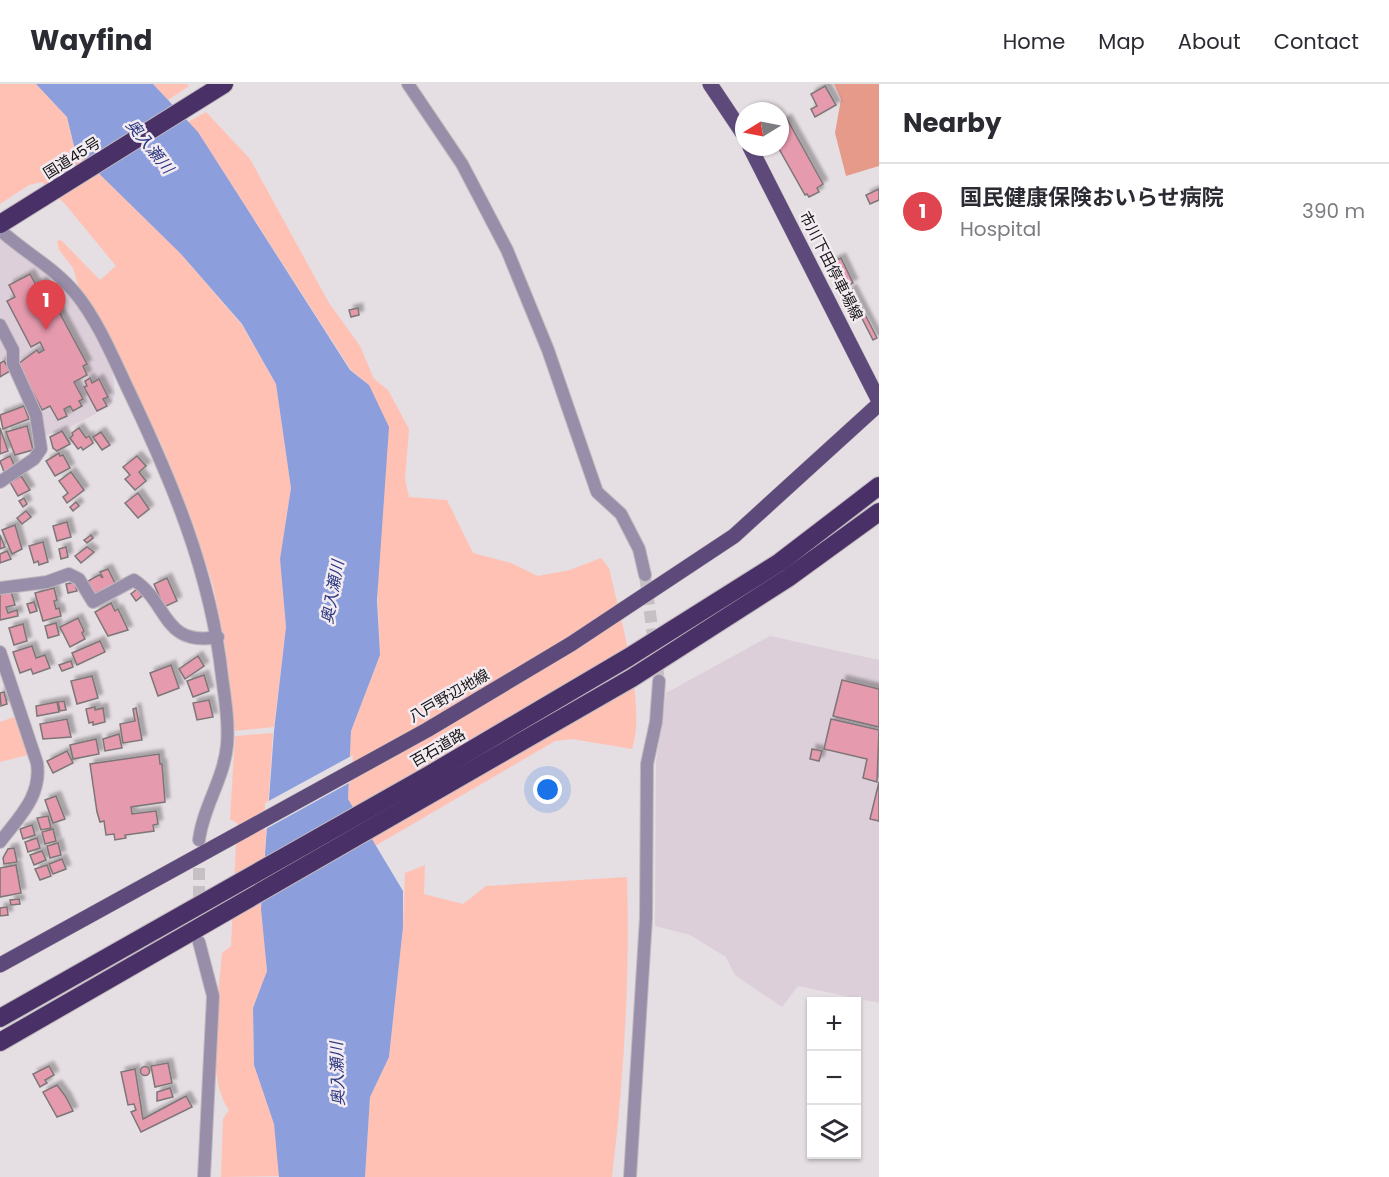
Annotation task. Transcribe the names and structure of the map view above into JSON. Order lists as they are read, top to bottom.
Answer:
{
  "streets": {
    "highway": ["国道45号", "百石道路"],
    "main road": ["市川下田停車場線", "八戸野辺地線"]
  },
  "crossings": [
    ["市川下田停車場線", "八戸野辺地線"]
  ],
  "water": ["奥入瀬川"],
  "north": "left",
  "page": {
    "header": "Wayfind",
    "nav": [
      "Home",
      "Map",
      "About",
      "Contact"
    ],
    "heading": "Nearby",
    "list": [
      {
        "mark": "1",
        "name": "国民健康保険おいらせ病院",
        "note": "Hospital",
        "value": "390 m"
      }
    ],
    "pins": "1",
    "map_buttons": ["+", "−"]
  }
}
